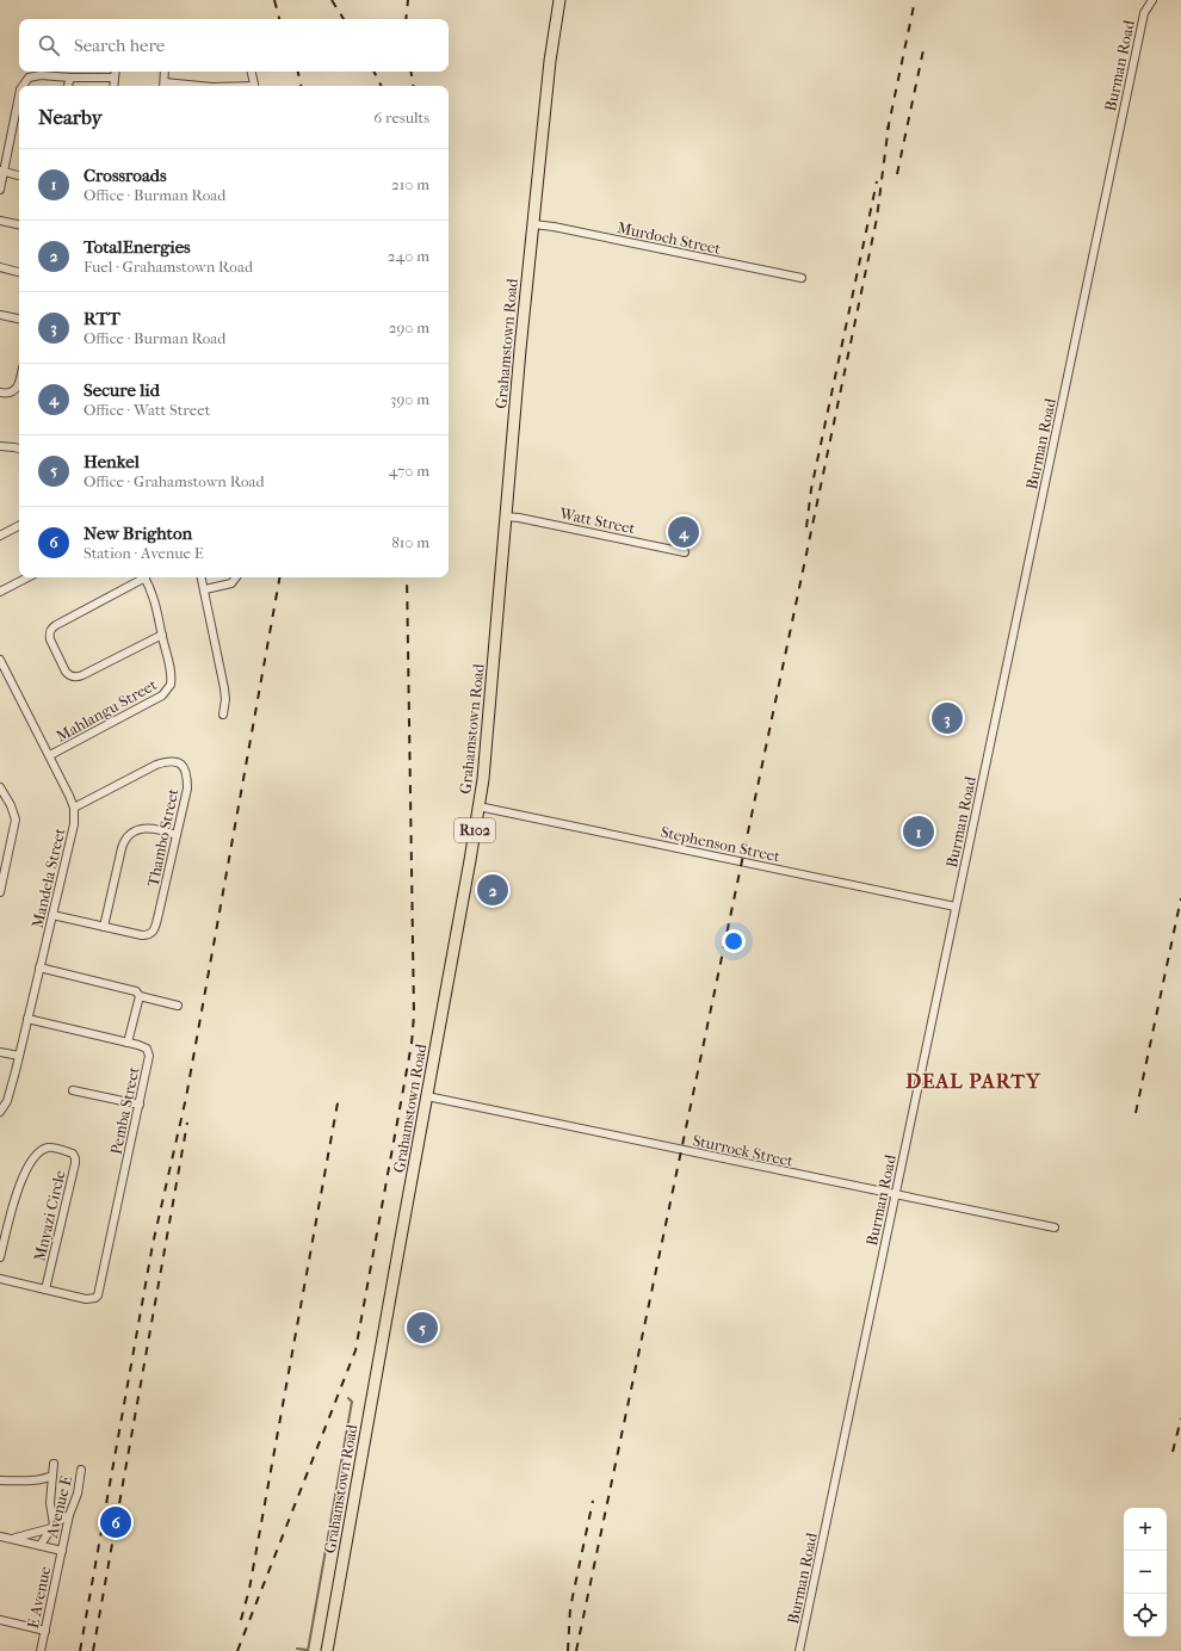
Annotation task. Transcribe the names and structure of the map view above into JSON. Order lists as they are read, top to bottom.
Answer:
{
  "streets": {
    "main road": ["Grahamstown Road", "R102"],
    "street": [
      "Burman Road",
      "Murdoch Street",
      "Watt Street",
      "Mahlangu Street",
      "Thambo Street",
      "Stephenson Street",
      "Mandela Street",
      "Pemba Street",
      "Sturrock Street",
      "Mnyazi Circle",
      "Avenue E",
      "E Avenue"
    ]
  },
  "crossings": [
    ["Burman Road", "Stephenson Street"],
    ["Burman Road", "Sturrock Street"],
    ["Murdoch Street", "Grahamstown Road"],
    ["Grahamstown Road", "Watt Street"],
    ["Grahamstown Road", "Stephenson Street"],
    ["Grahamstown Road", "Sturrock Street"],
    ["Mahlangu Street", "Mandela Street"],
    ["Thambo Street", "Mandela Street"],
    ["Mandela Street", "Pemba Street"],
    ["Pemba Street", "Mnyazi Circle"],
    ["Avenue E", "E Avenue"]
  ],
  "districts": ["DEAL PARTY"],
  "page": {
    "search": "Search here",
    "heading": ["Nearby", "6 results"],
    "list": [
      {
        "mark": "1",
        "name": "Crossroads",
        "note": "Office · Burman Road",
        "value": "210 m"
      },
      {
        "mark": "2",
        "name": "TotalEnergies",
        "note": "Fuel · Grahamstown Road",
        "value": "240 m"
      },
      {
        "mark": "3",
        "name": "RTT",
        "note": "Office · Burman Road",
        "value": "290 m"
      },
      {
        "mark": "4",
        "name": "Secure lid",
        "note": "Office · Watt Street",
        "value": "390 m"
      },
      {
        "mark": "5",
        "name": "Henkel",
        "note": "Office · Grahamstown Road",
        "value": "470 m"
      },
      {
        "mark": "6",
        "name": "New Brighton",
        "note": "Station · Avenue E",
        "value": "810 m"
      }
    ],
    "pins": [
      "4",
      "3",
      "1",
      "2",
      "5",
      "6"
    ],
    "map_buttons": ["+", "−"]
  }
}
